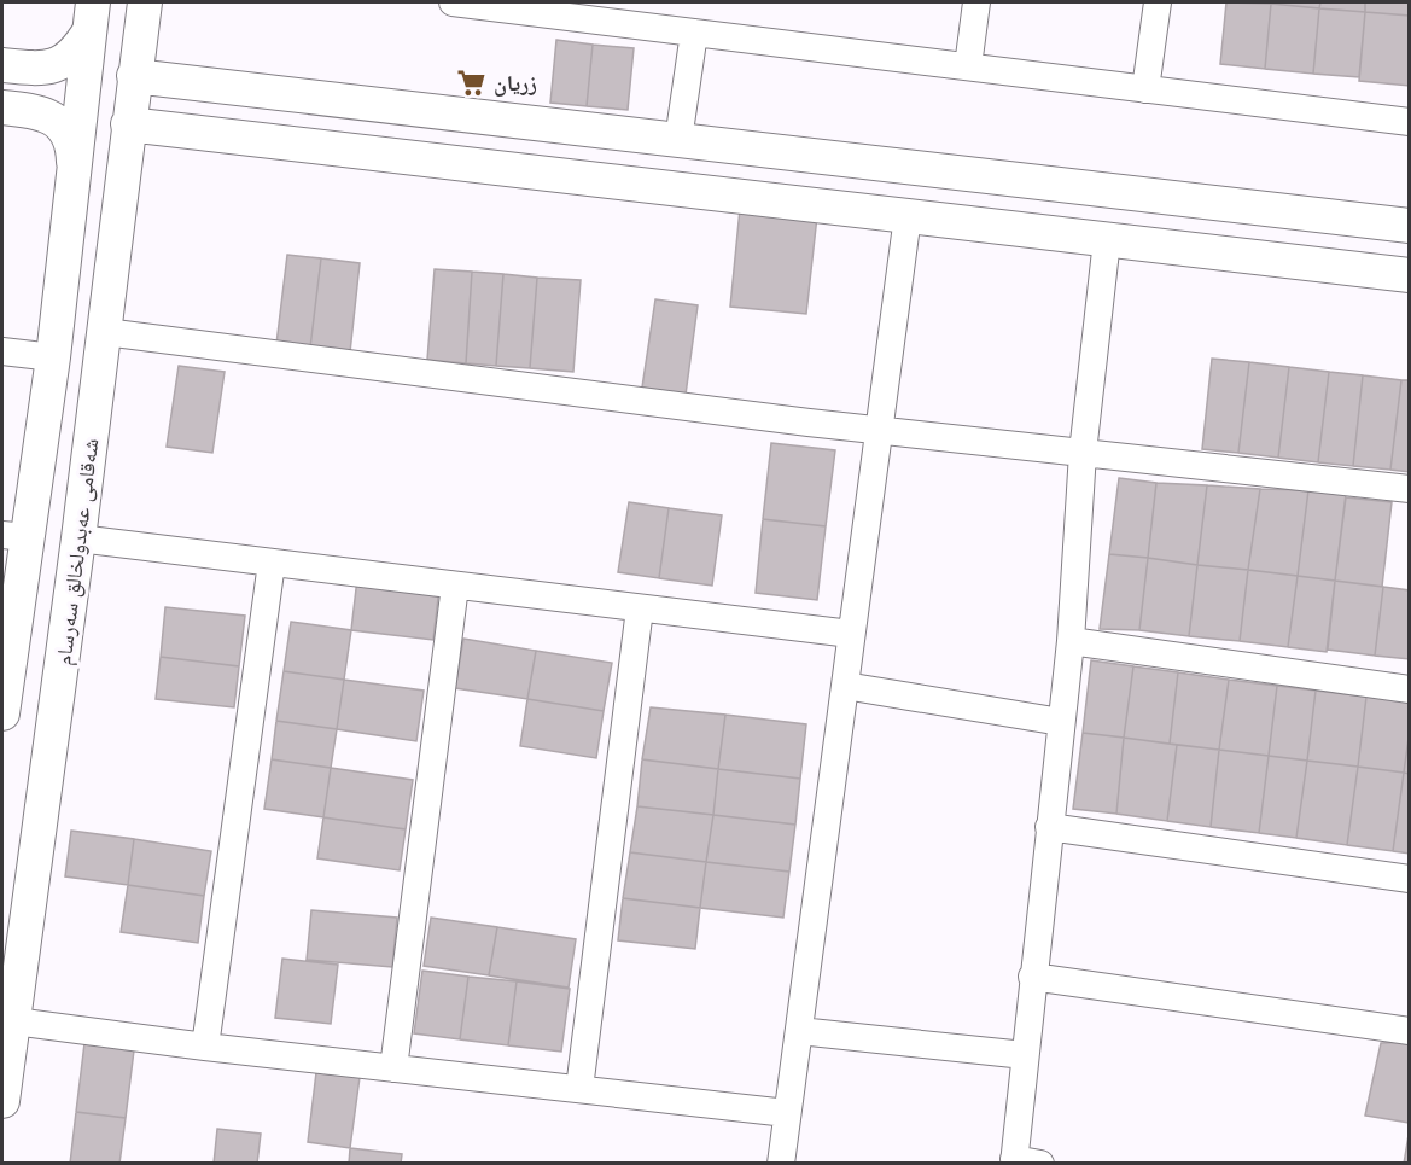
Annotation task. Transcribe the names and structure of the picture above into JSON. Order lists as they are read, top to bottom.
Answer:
{
  "streets": {
    "street": ["شەقامی عەبدولخالق سەرسام"]
  },
  "places": {
    "supermarket": ["زریان"]
  }
}
